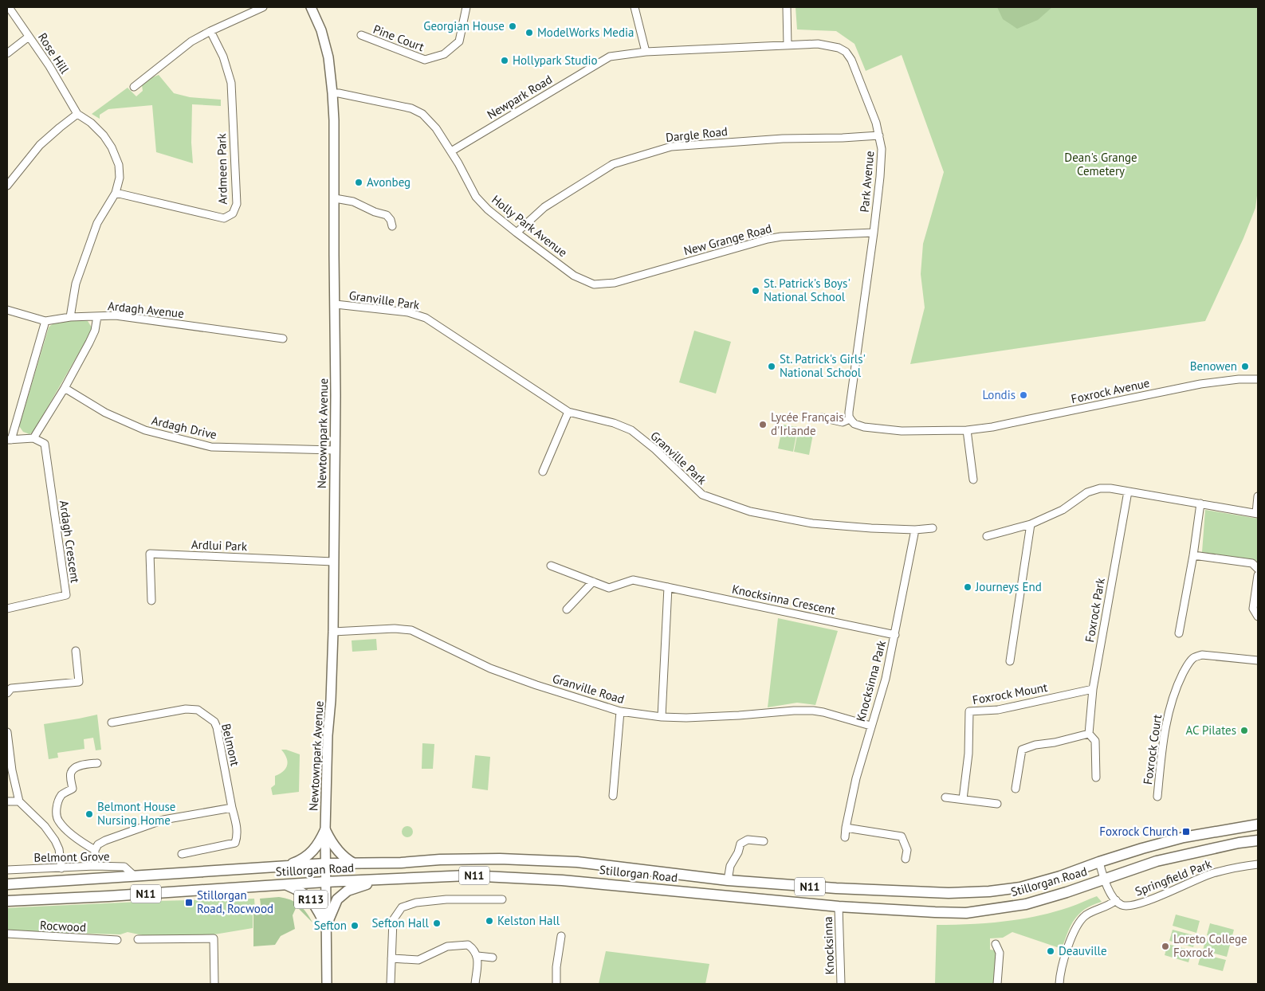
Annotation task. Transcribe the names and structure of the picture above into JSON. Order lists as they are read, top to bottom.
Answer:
{
  "streets": {
    "highway": ["Stillorgan Road", "N11", "R113"],
    "main road": ["Newtownpark Avenue"],
    "street": [
      "Pine Court",
      "Rose Hill",
      "Newpark Road",
      "Dargle Road",
      "Ardmeen Park",
      "Park Avenue",
      "Holly Park Avenue",
      "New Grange Road",
      "Granville Park",
      "Ardagh Avenue",
      "Foxrock Avenue",
      "Ardagh Drive",
      "Ardagh Crescent",
      "Ardlui Park",
      "Knocksinna Crescent",
      "Foxrock Park",
      "Knocksinna Park",
      "Granville Road",
      "Foxrock Mount",
      "Belmont",
      "Foxrock Court",
      "Belmont Grove",
      "Springfield Park",
      "Rocwood",
      "Knocksinna"
    ]
  },
  "crossings": [
    ["Newpark Road", "Park Avenue"],
    ["Newpark Road", "Holly Park Avenue"],
    ["Dargle Road", "Park Avenue"],
    ["Dargle Road", "Holly Park Avenue"],
    ["Park Avenue", "New Grange Road"],
    ["Park Avenue", "Foxrock Avenue"],
    ["Holly Park Avenue", "New Grange Road"],
    ["Holly Park Avenue", "Newtownpark Avenue"],
    ["Granville Park", "Newtownpark Avenue"],
    ["Granville Park", "Knocksinna Park"],
    ["Ardagh Drive", "Newtownpark Avenue"],
    ["Newtownpark Avenue", "Ardlui Park"],
    ["Newtownpark Avenue", "Granville Road"],
    ["Newtownpark Avenue", "Stillorgan Road"],
    ["Newtownpark Avenue", "N11"],
    ["Newtownpark Avenue", "R113"],
    ["Knocksinna Crescent", "Knocksinna Park"],
    ["Foxrock Park", "Foxrock Mount"],
    ["Knocksinna Park", "Granville Road"],
    ["Belmont Grove", "Stillorgan Road"],
    ["Belmont Grove", "N11"],
    ["Stillorgan Road", "N11"],
    ["Stillorgan Road", "R113"],
    ["Stillorgan Road", "Knocksinna"],
    ["N11", "R113"]
  ],
  "parks": ["Dean's Grange Cemetery"],
  "places": {
    "other": [
      "Georgian House",
      "ModelWorks Media",
      "Hollypark Studio",
      "Avonbeg",
      "St. Patrick's Boys' National School",
      "St. Patrick's Girls' National School",
      "Benowen",
      "Londis",
      "Lycée Français d'Irlande",
      "Journeys End",
      "AC Pilates",
      "Belmont House Nursing Home",
      "Kelston Hall",
      "Sefton Hall",
      "Sefton",
      "Loreto College Foxrock",
      "Deauville"
    ],
    "transit": ["Foxrock Church", "Stillorgan Road, Rocwood"]
  }
}
